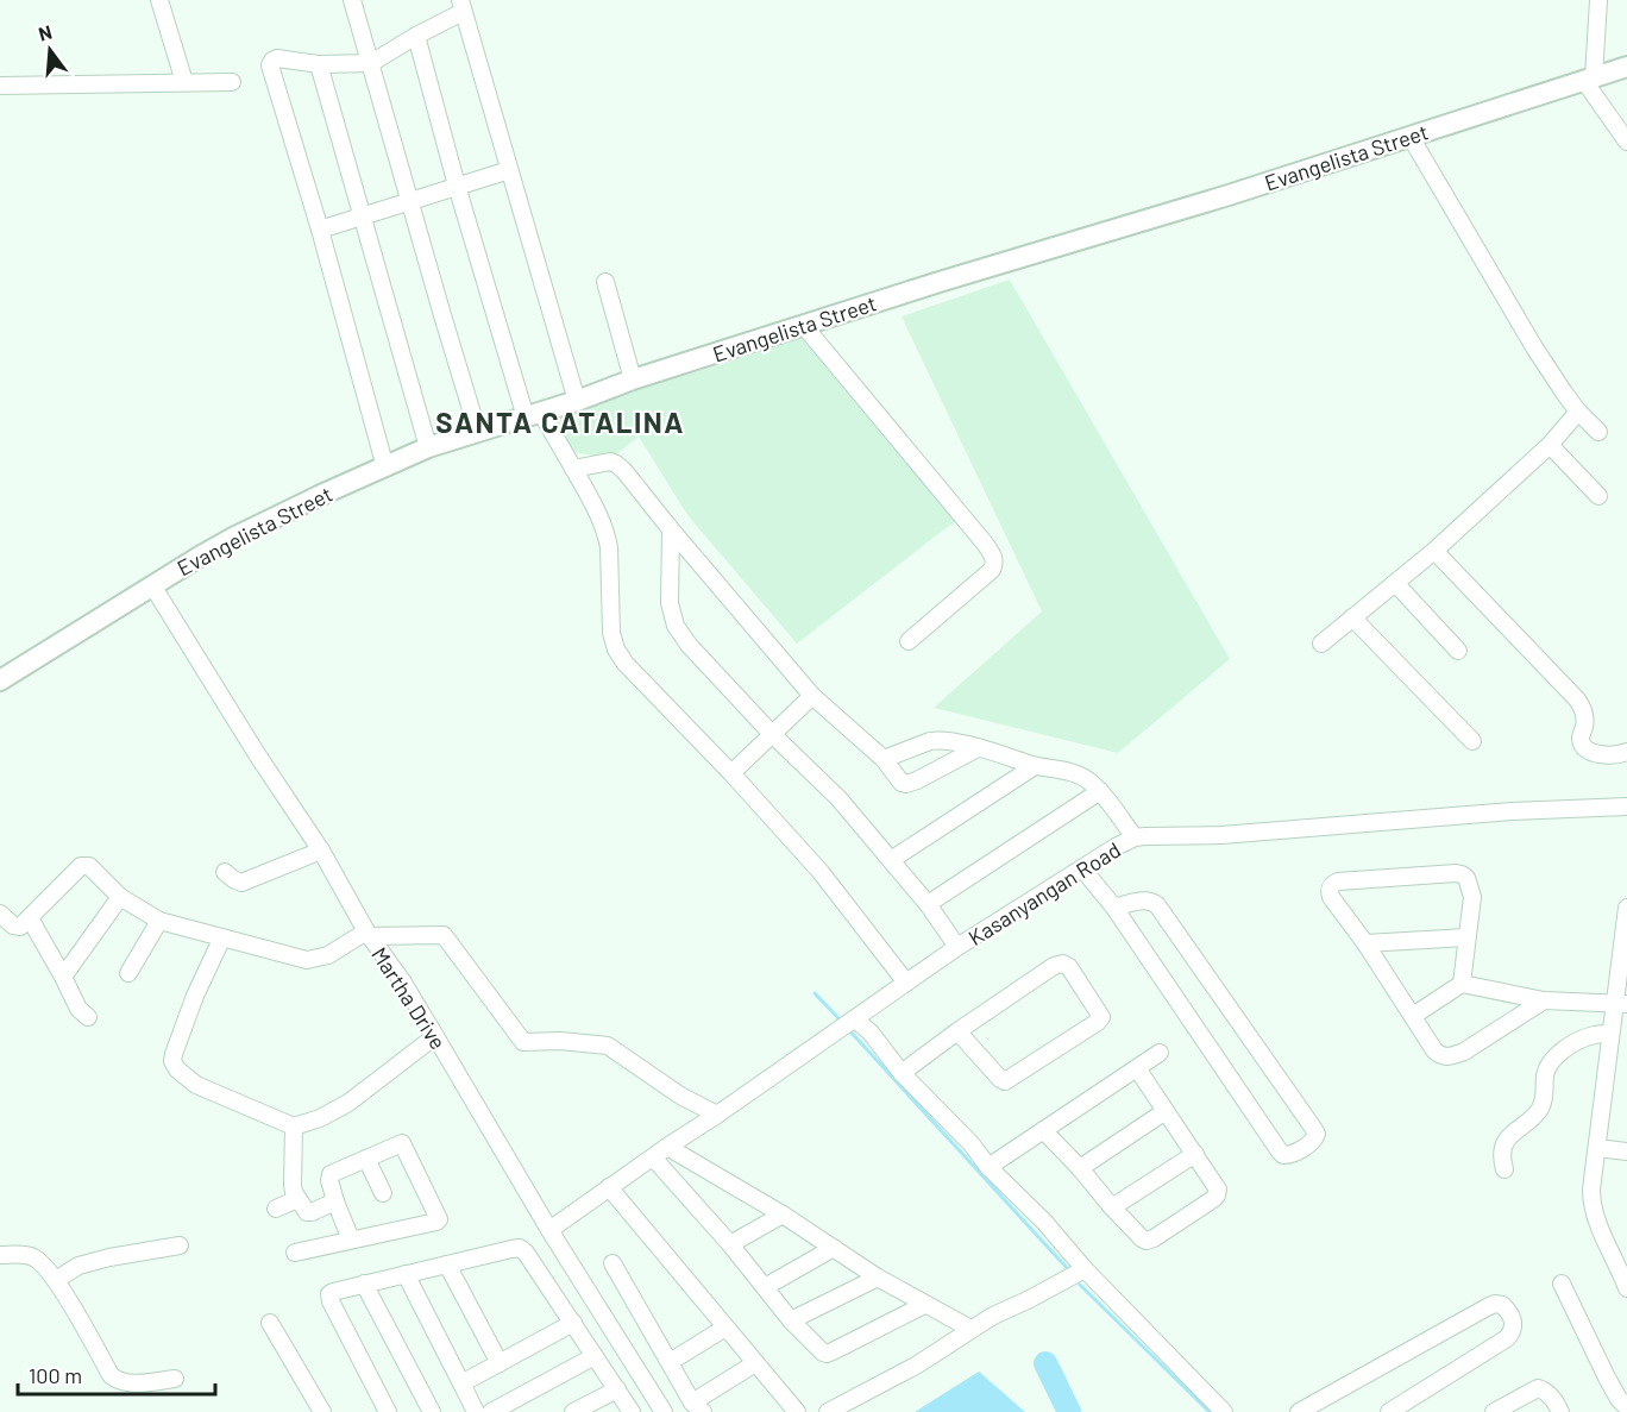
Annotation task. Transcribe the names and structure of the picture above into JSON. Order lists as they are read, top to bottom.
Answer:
{
  "streets": {
    "main road": ["Evangelista Street"],
    "street": ["Kasanyangan Road", "Martha Drive"]
  },
  "crossings": [
    ["Evangelista Street", "Martha Drive"],
    ["Kasanyangan Road", "Martha Drive"]
  ],
  "districts": ["SANTA CATALINA"],
  "scale_bar": "100 m",
  "north": "top"
}
